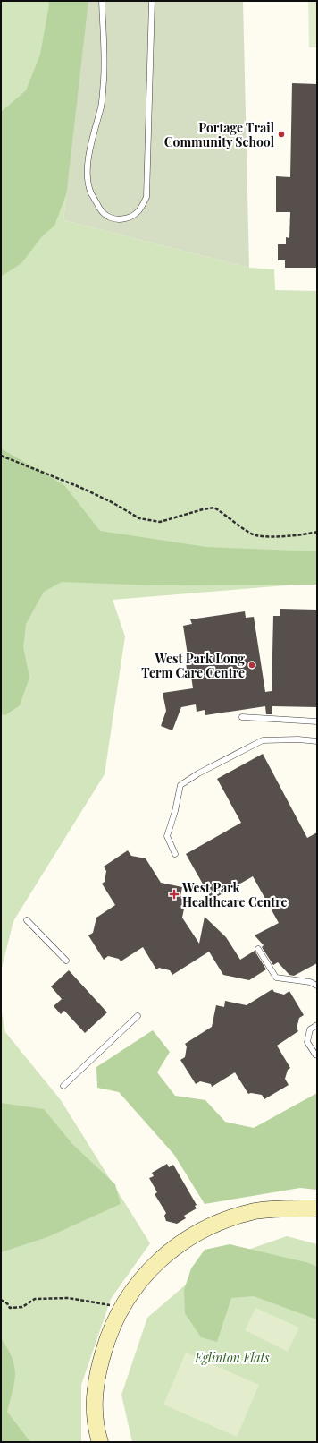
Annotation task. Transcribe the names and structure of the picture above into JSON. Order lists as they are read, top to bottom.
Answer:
{
  "parks": ["Eglinton Flats"],
  "places": {
    "other": ["Portage Trail Community School", "West Park Long Term Care Centre"],
    "health": ["West Park Healthcare Centre"]
  }
}
